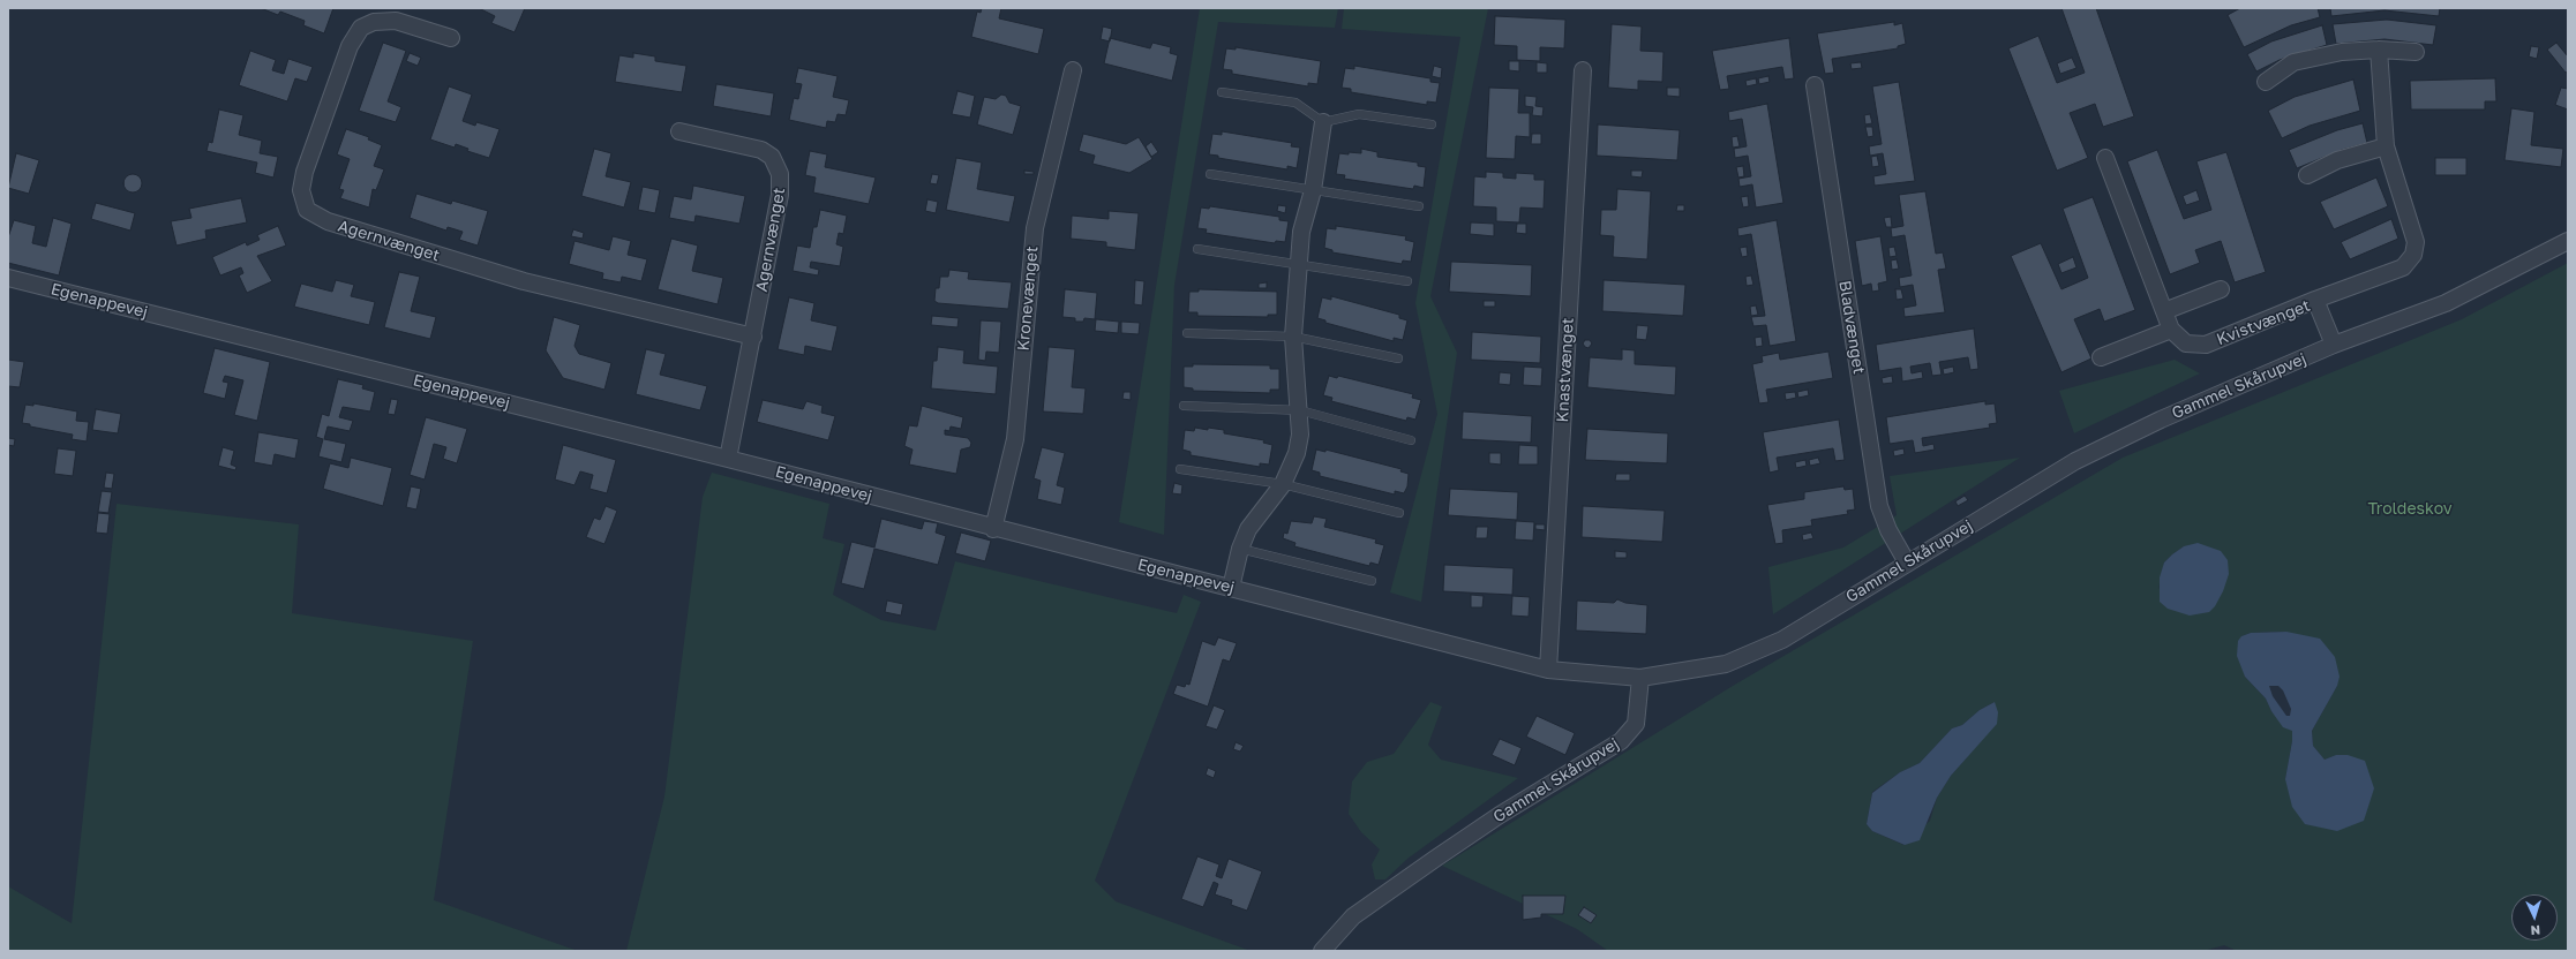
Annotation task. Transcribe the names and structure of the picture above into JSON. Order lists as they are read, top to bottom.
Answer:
{
  "streets": {
    "street": [
      "Agernvænget",
      "Kronevænget",
      "Egenappevej",
      "Kvistvænget",
      "Bladvænget",
      "Knastvænget",
      "Gammel Skårupvej"
    ]
  },
  "crossings": [
    ["Agernvænget", "Egenappevej"],
    ["Kronevænget", "Egenappevej"],
    ["Egenappevej", "Knastvænget"],
    ["Egenappevej", "Gammel Skårupvej"],
    ["Kvistvænget", "Gammel Skårupvej"],
    ["Bladvænget", "Gammel Skårupvej"]
  ],
  "parks": ["Troldeskov"],
  "north": "bottom"
}
